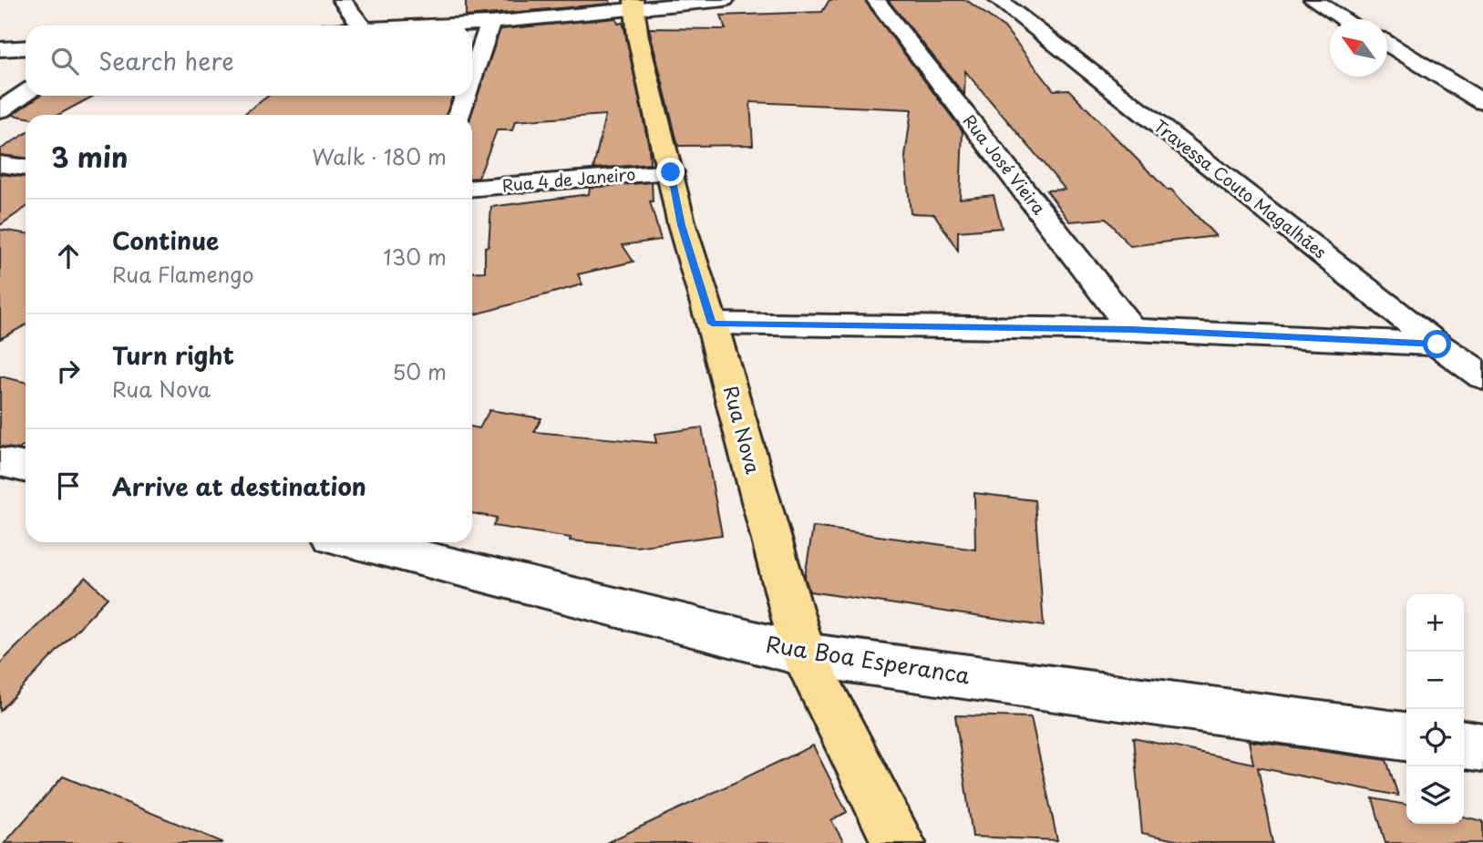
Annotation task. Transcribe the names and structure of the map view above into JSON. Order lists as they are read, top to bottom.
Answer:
{
  "streets": {
    "main road": ["Rua Nova"],
    "street": [
      "Rua José Vieira",
      "Rua 4 de Janeiro",
      "Travessa Couto Magalhães",
      "Rua Boa Esperanca"
    ]
  },
  "crossings": [
    ["Rua 4 de Janeiro", "Rua Nova"],
    ["Rua Nova", "Rua Boa Esperanca"]
  ],
  "north": "top left",
  "page": {
    "search": "Search here",
    "heading": ["3 min", "Walk · 180 m"],
    "list": [
      ["Continue", "Rua Flamengo", "130 m"],
      ["Turn right", "Rua Nova", "50 m"],
      "Arrive at destination"
    ],
    "map_buttons": ["+", "−"]
  }
}
